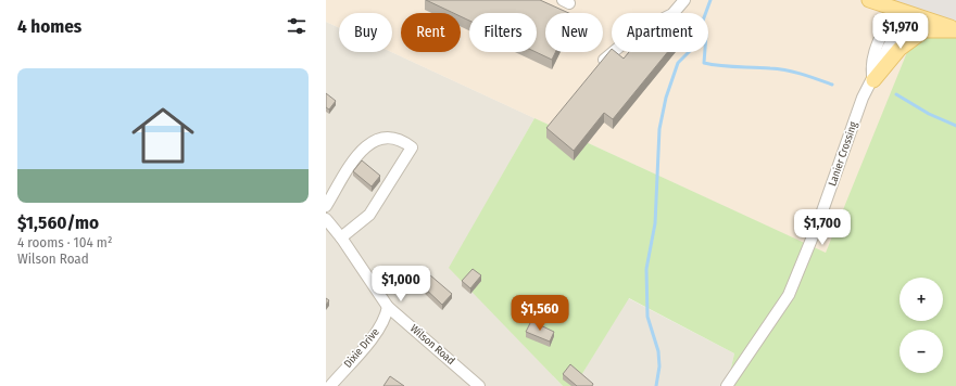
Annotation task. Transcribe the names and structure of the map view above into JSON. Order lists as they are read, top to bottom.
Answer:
{
  "streets": {
    "street": ["Lanier Crossing", "Wilson Road", "Dixie Drive"]
  },
  "crossings": [
    ["Wilson Road", "Dixie Drive"]
  ],
  "page": {
    "heading": "4 homes",
    "price": [
      "$1,970",
      "$1,700",
      "$1,000",
      "$1,560"
    ],
    "chip": [
      "Buy",
      "Rent",
      "Filters",
      "New",
      "Apartment"
    ],
    "list": [
      {
        "name": "$1,560/mo",
        "note": "4 rooms · 104 m² · Wilson Road"
      }
    ],
    "map_buttons": ["+", "−"]
  }
}
